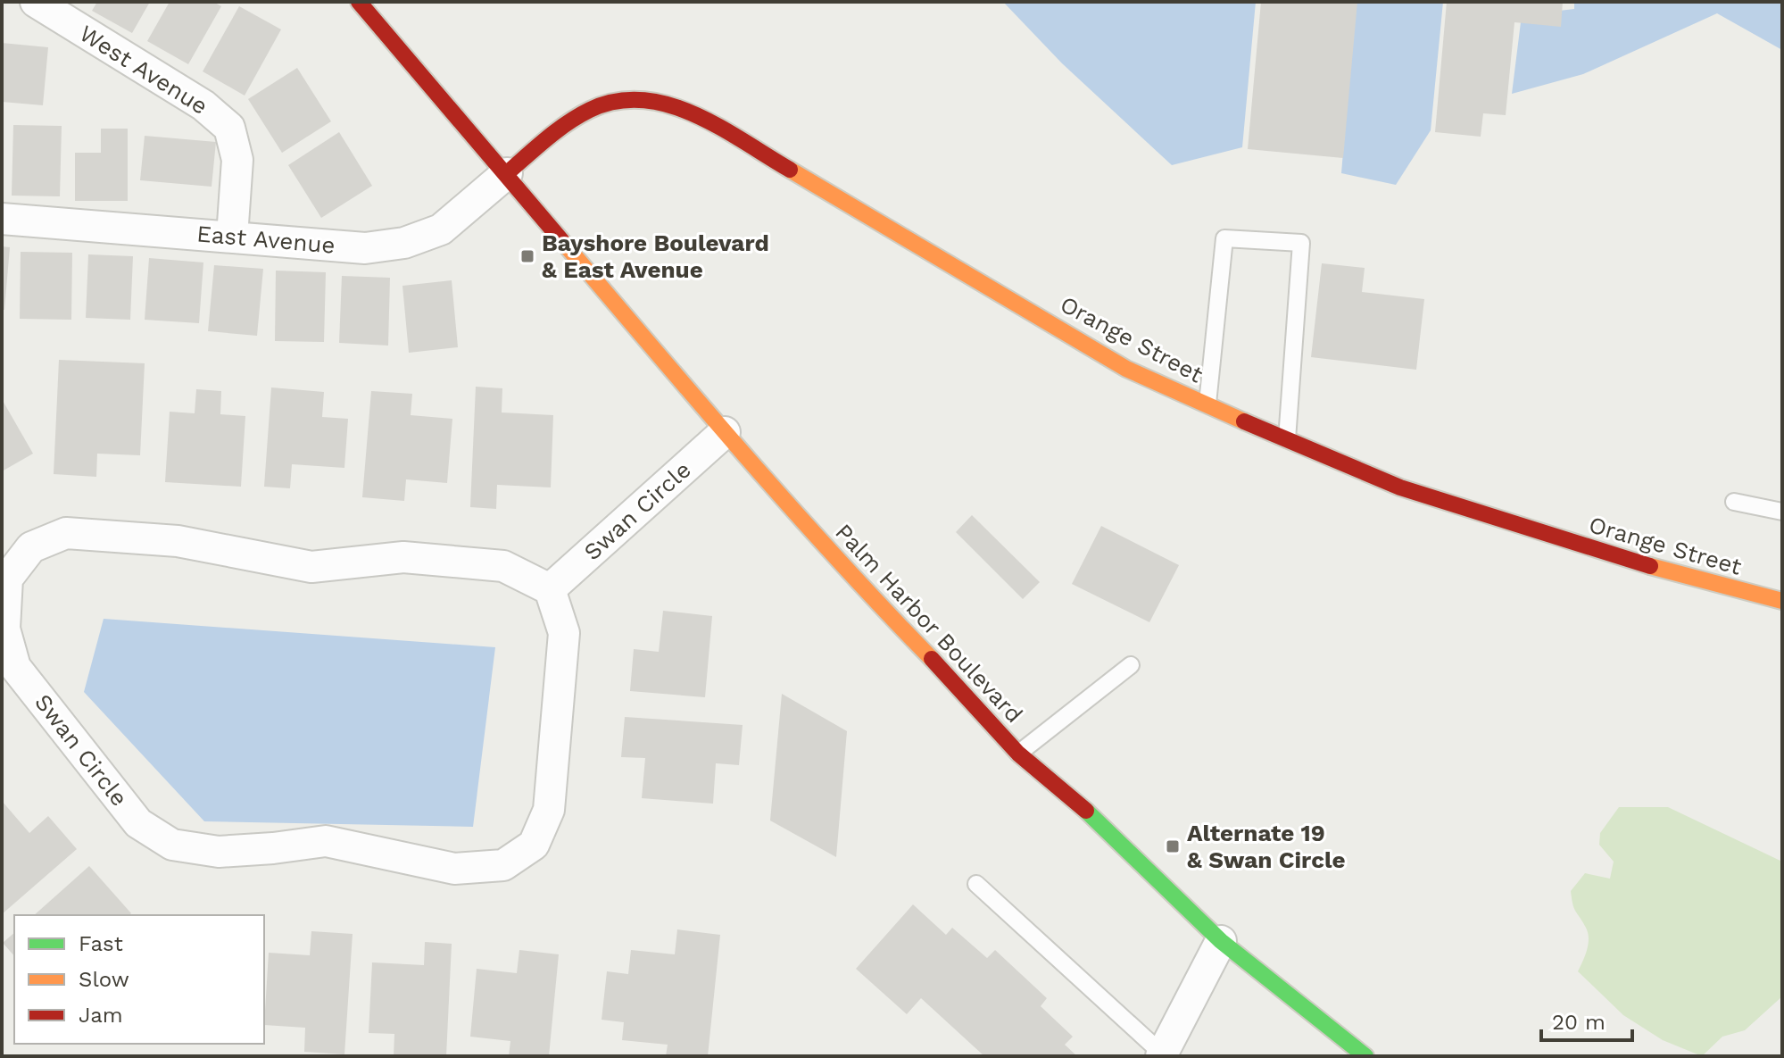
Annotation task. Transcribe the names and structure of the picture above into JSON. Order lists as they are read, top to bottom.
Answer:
{
  "streets": {
    "main road": ["Orange Street", "Palm Harbor Boulevard"],
    "street": ["West Avenue", "East Avenue", "Swan Circle"]
  },
  "crossings": [
    ["West Avenue", "East Avenue"],
    ["East Avenue", "Orange Street"],
    ["East Avenue", "Palm Harbor Boulevard"],
    ["Orange Street", "Palm Harbor Boulevard"],
    ["Swan Circle", "Palm Harbor Boulevard"]
  ],
  "places": {
    "transit": ["Bayshore Boulevard & East Avenue", "Alternate 19 & Swan Circle"]
  },
  "legend": ["Fast", "Slow", "Jam"],
  "scale_bar": "20 m"
}
